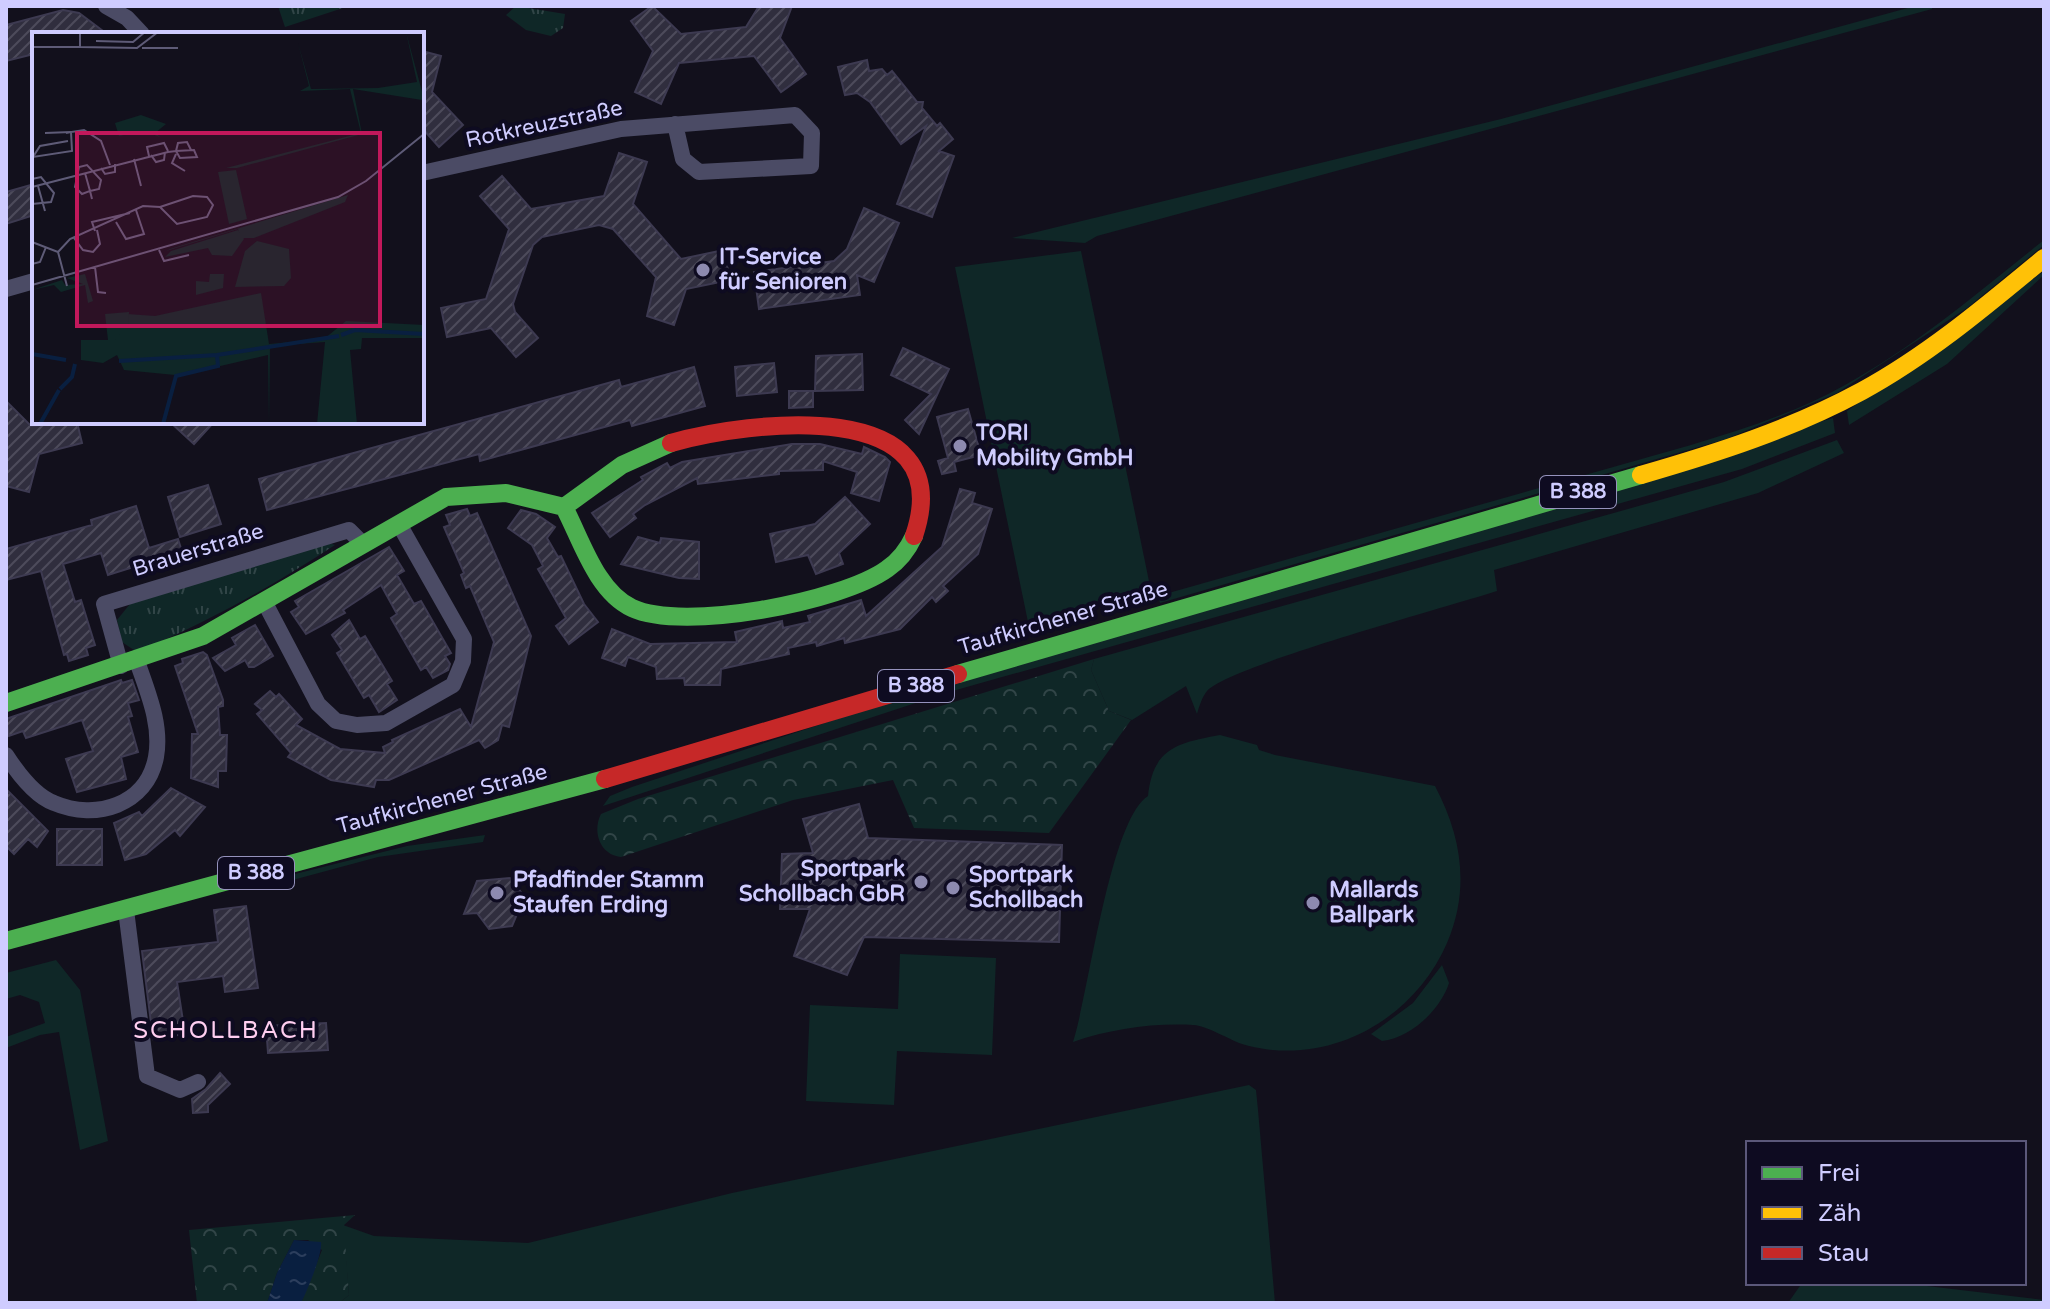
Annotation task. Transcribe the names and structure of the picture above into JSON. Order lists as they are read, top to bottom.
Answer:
{
  "streets": {
    "main road": ["B 388", "Taufkirchener Straße"],
    "street": ["Rotkreuzstraße", "Brauerstraße"]
  },
  "districts": ["SCHOLLBACH"],
  "places": [
    "IT-Service für Senioren",
    "TORI Mobility GmbH",
    "Sportpark Schollbach GbR",
    "Sportpark Schollbach",
    "Pfadfinder Stamm Staufen Erding",
    "Mallards Ballpark"
  ],
  "legend": ["Frei", "Zäh", "Stau"]
}
